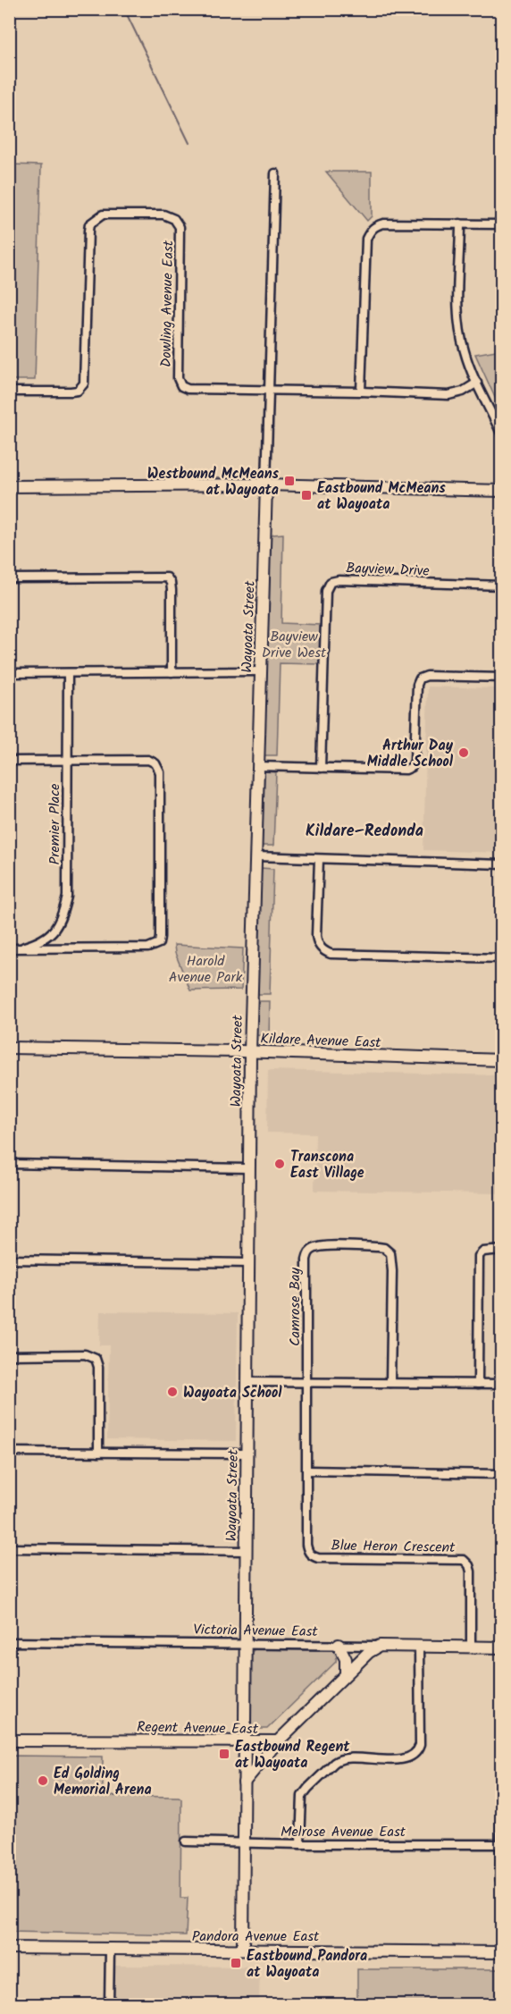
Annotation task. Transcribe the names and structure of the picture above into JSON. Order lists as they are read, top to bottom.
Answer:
{
  "streets": {
    "street": [
      "Dowling Avenue East",
      "Bayview Drive",
      "Wayoata Street",
      "Premier Place",
      "Kildare Avenue East",
      "Camrose Bay",
      "Blue Heron Crescent",
      "Victoria Avenue East",
      "Regent Avenue East",
      "Melrose Avenue East",
      "Pandora Avenue East"
    ]
  },
  "crossings": [
    ["Dowling Avenue East", "Wayoata Street"],
    ["Wayoata Street", "Kildare Avenue East"],
    ["Wayoata Street", "Victoria Avenue East"],
    ["Wayoata Street", "Regent Avenue East"],
    ["Wayoata Street", "Melrose Avenue East"],
    ["Wayoata Street", "Pandora Avenue East"],
    ["Camrose Bay", "Blue Heron Crescent"],
    ["Blue Heron Crescent", "Victoria Avenue East"],
    ["Victoria Avenue East", "Regent Avenue East"]
  ],
  "districts": ["Kildare–Redonda"],
  "parks": ["Bayview Drive West", "Harold Avenue Park"],
  "places": {
    "transit": [
      "Westbound McMeans at Wayoata",
      "Eastbound McMeans at Wayoata",
      "Eastbound Regent at Wayoata",
      "Eastbound Pandora at Wayoata"
    ],
    "other": [
      "Arthur Day Middle School",
      "Transcona East Village",
      "Wayoata School",
      "Ed Golding Memorial Arena"
    ]
  }
}
